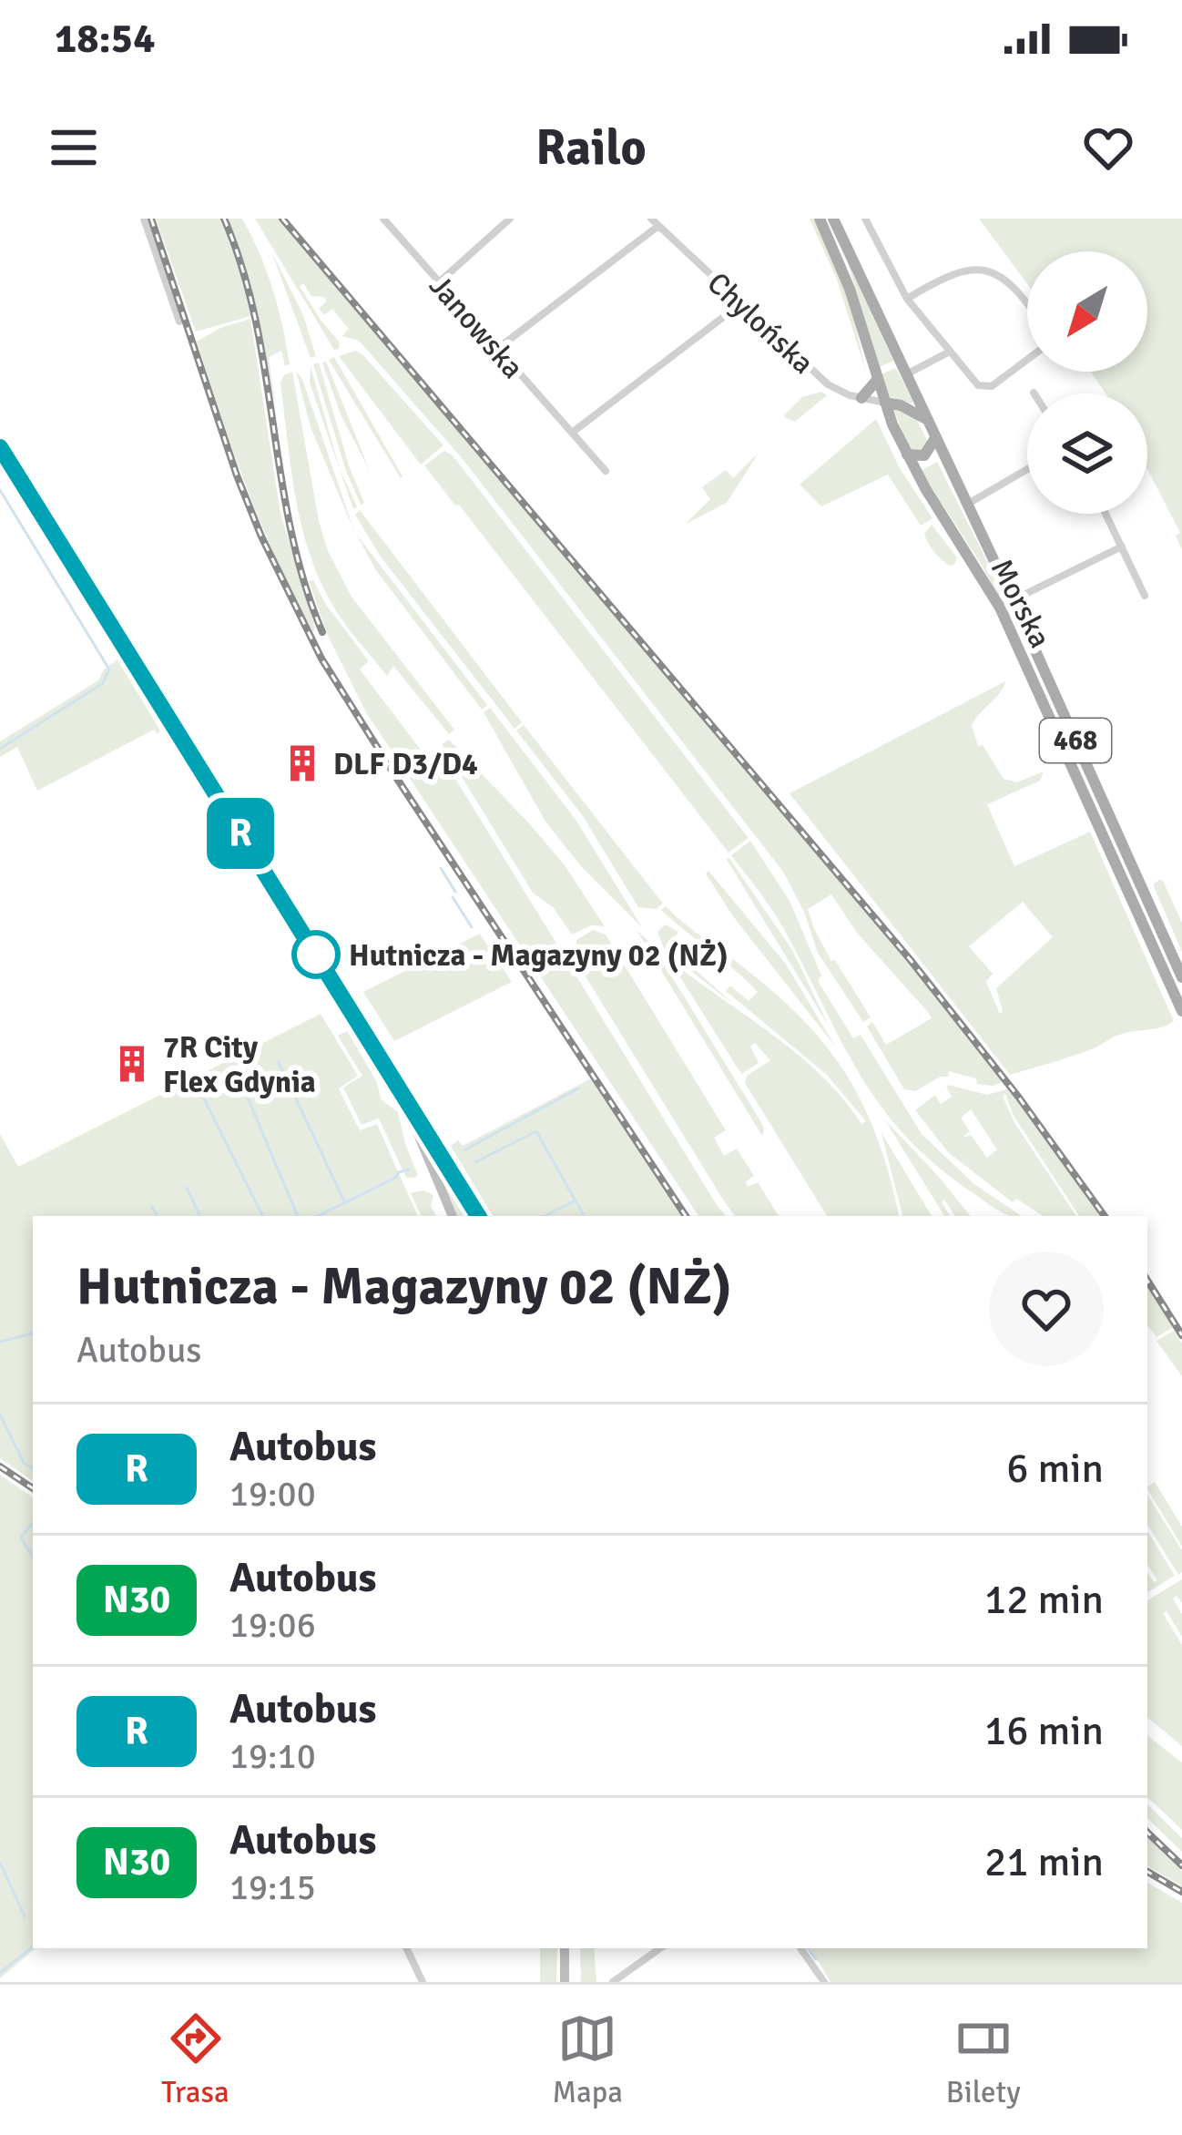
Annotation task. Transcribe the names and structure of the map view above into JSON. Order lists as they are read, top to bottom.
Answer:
{
  "streets": {
    "main road": ["Morska", "468"],
    "street": ["Chylońska", "Janowska"]
  },
  "crossings": [
    ["Chylońska", "Morska"]
  ],
  "places": {
    "building": ["DLF D3/D4", "7R City Flex Gdynia"],
    "other": ["Hutnicza - Magazyny 02 (NŻ)"]
  },
  "lines": ["bus line R"],
  "north": "bottom left",
  "page": {
    "status": "18:54",
    "header": "Railo",
    "on_map": "R",
    "heading": ["Hutnicza - Magazyny 02 (NŻ)", "Autobus"],
    "list": [
      {
        "mark": "R",
        "name": "Autobus",
        "note": "19:00",
        "value": "6 min"
      },
      {
        "mark": "N30",
        "name": "Autobus",
        "note": "19:06",
        "value": "12 min"
      },
      {
        "mark": "R",
        "name": "Autobus",
        "note": "19:10",
        "value": "16 min"
      },
      {
        "mark": "N30",
        "name": "Autobus",
        "note": "19:15",
        "value": "21 min"
      }
    ],
    "tabs": ["Trasa", "Mapa", "Bilety"]
  }
}
